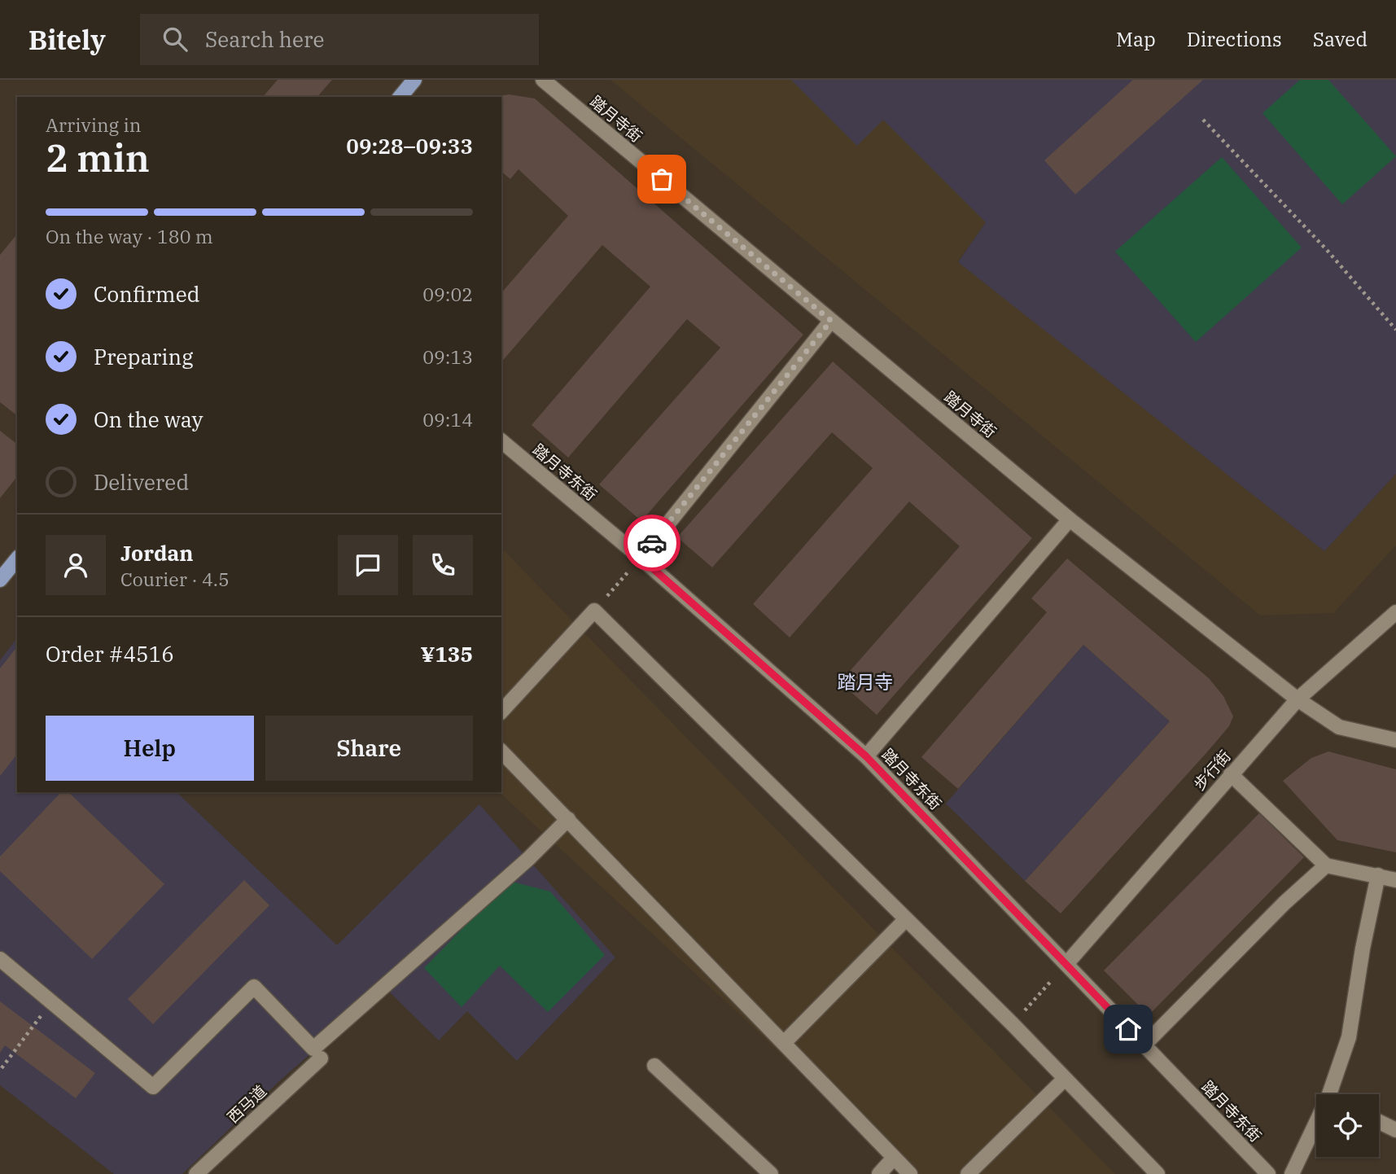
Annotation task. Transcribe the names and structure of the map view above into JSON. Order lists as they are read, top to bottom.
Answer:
{
  "streets": {
    "street": [
      "踏月寺街",
      "踏月寺东街",
      "步行街",
      "西马道"
    ]
  },
  "crossings": [
    ["踏月寺街", "步行街"],
    ["踏月寺东街", "步行街"]
  ],
  "districts": ["踏月寺"],
  "page": {
    "header": "Bitely",
    "search": "Search here",
    "nav": ["Map", "Directions", "Saved"],
    "heading": ["2 min", "Arriving in", "09:28–09:33"],
    "panel": [
      "Jordan",
      "Courier · 4.5",
      "Order #4516",
      "¥135"
    ],
    "bar": "On the way · 180 m",
    "list": [
      ["Confirmed", "09:02"],
      ["Preparing", "09:13"],
      ["On the way", "09:14"],
      "Delivered"
    ],
    "buttons": ["Help", "Share"]
  }
}
